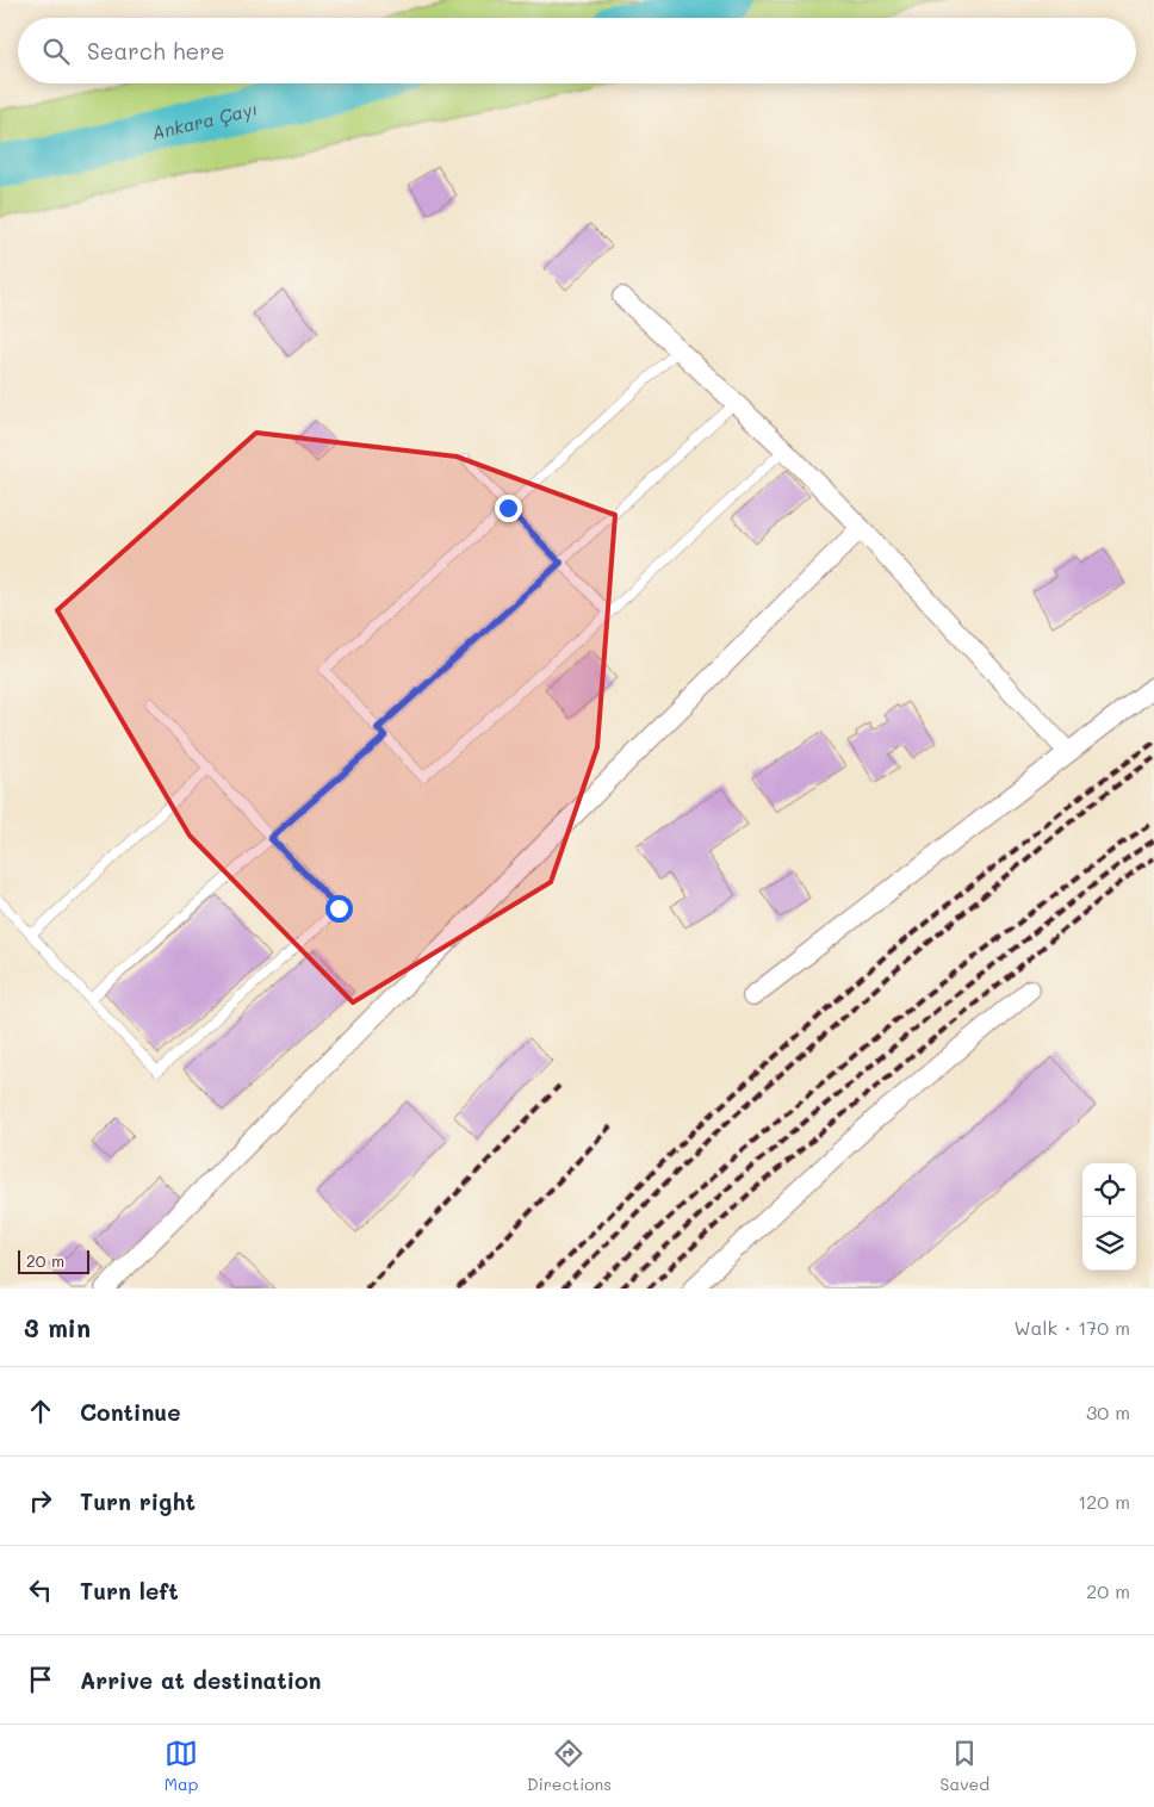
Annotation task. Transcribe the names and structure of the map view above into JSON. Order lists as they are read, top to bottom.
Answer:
{
  "water": ["Ankara Çayı"],
  "scale_bar": "20 m",
  "page": {
    "search": "Search here",
    "scale": "20 m",
    "heading": ["3 min", "Walk · 170 m"],
    "list": [
      ["Continue", "30 m"],
      ["Turn right", "120 m"],
      ["Turn left", "20 m"],
      "Arrive at destination"
    ],
    "nav": ["Map", "Directions", "Saved"]
  }
}
